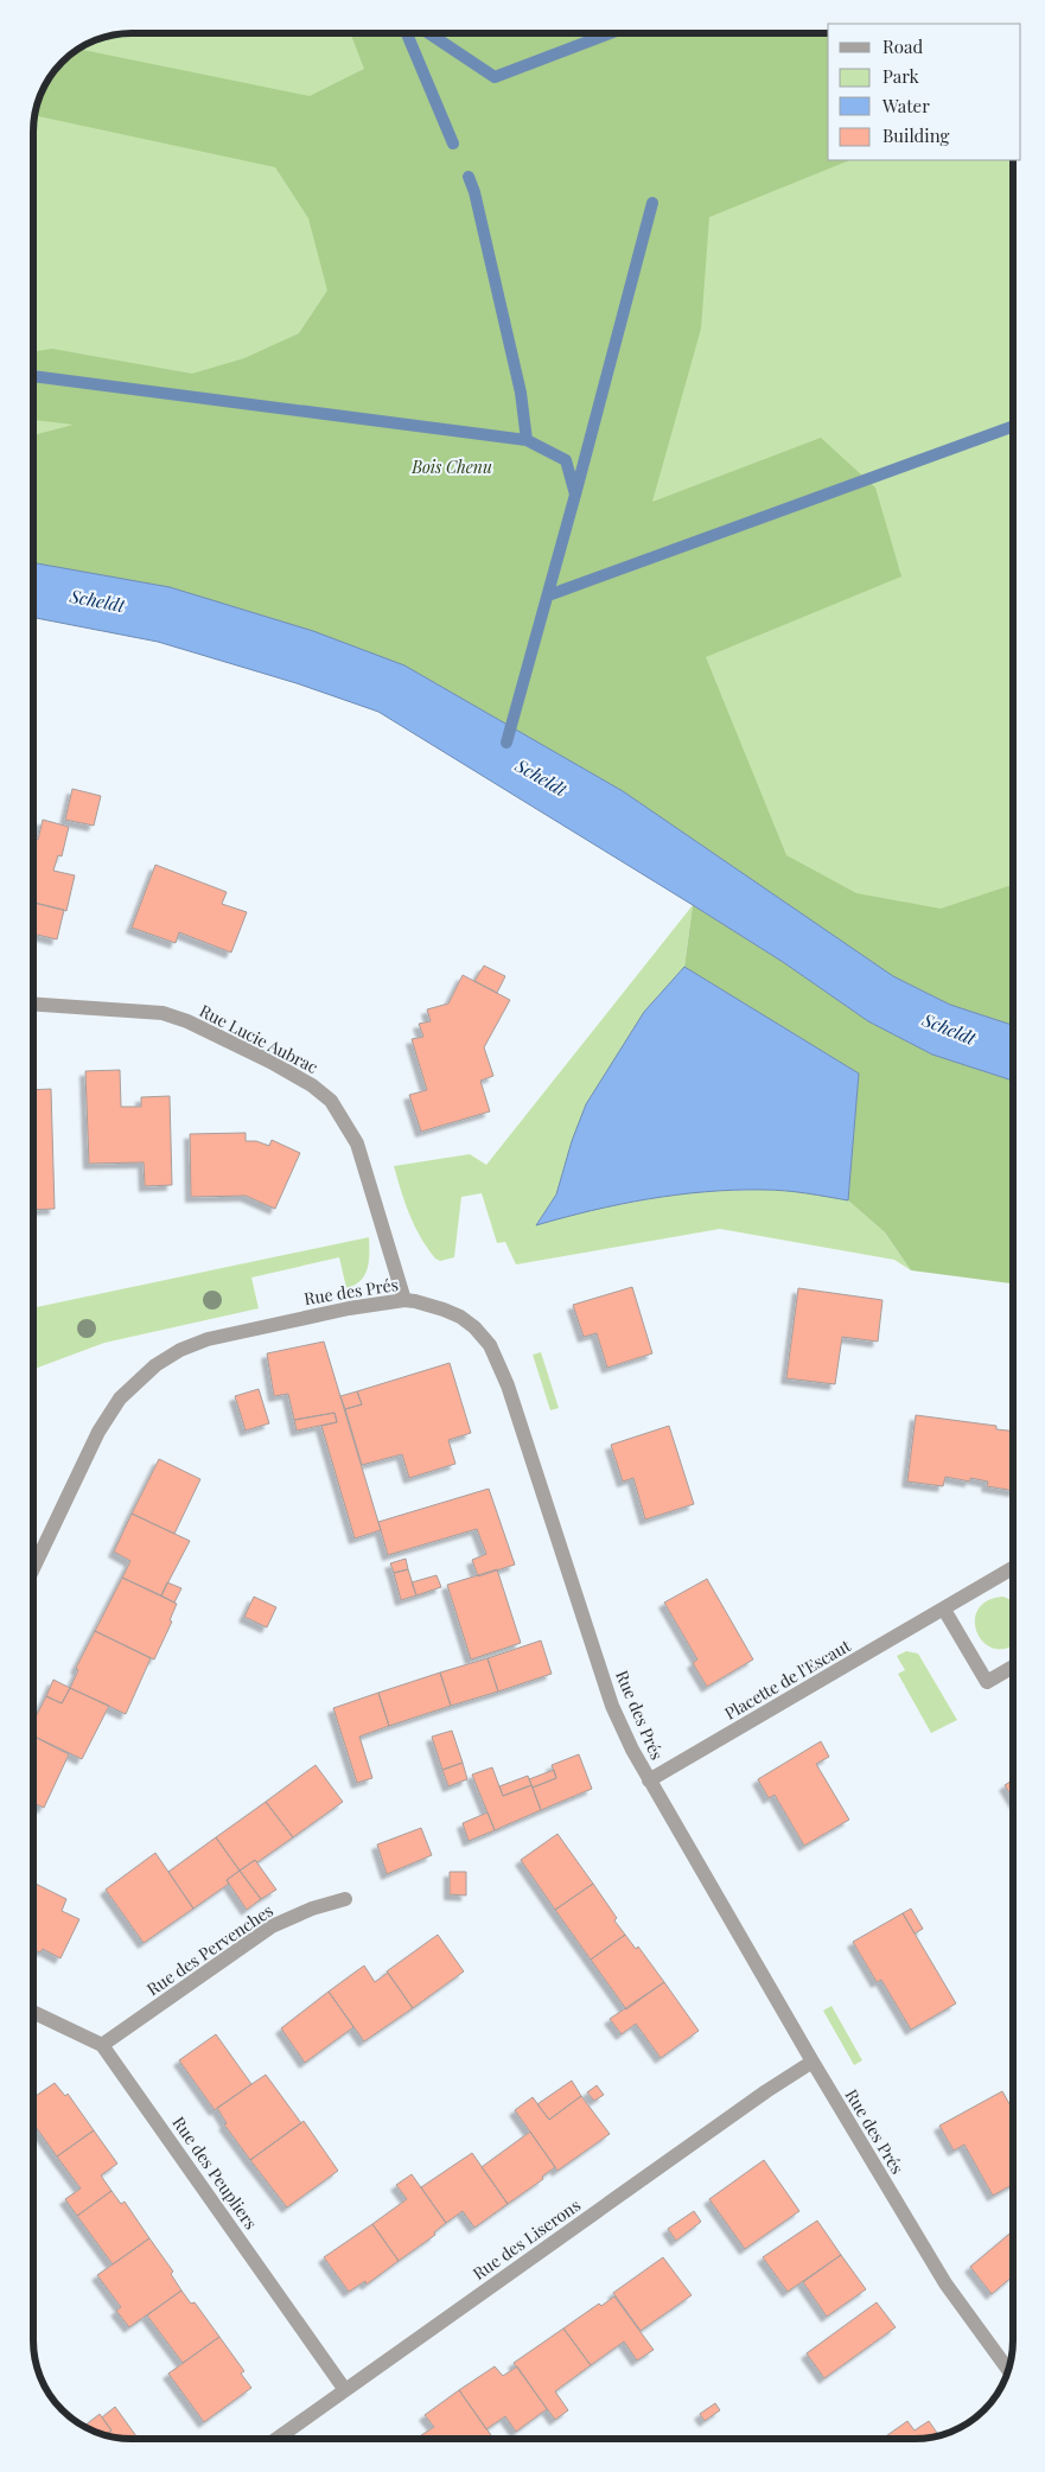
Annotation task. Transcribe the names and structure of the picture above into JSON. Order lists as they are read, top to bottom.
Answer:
{
  "streets": {
    "street": [
      "Rue Lucie Aubrac",
      "Rue des Prés",
      "Placette de l'Escaut",
      "Rue des Pervenches",
      "Rue des Peupliers",
      "Rue des Liserons"
    ]
  },
  "crossings": [
    ["Rue Lucie Aubrac", "Rue des Prés"],
    ["Rue des Prés", "Placette de l'Escaut"],
    ["Rue des Prés", "Rue des Liserons"],
    ["Rue des Pervenches", "Rue des Peupliers"],
    ["Rue des Peupliers", "Rue des Liserons"]
  ],
  "water": ["Scheldt"],
  "parks": ["Bois Chenu"],
  "legend": [
    "Road",
    "Park",
    "Water",
    "Building"
  ]
}
